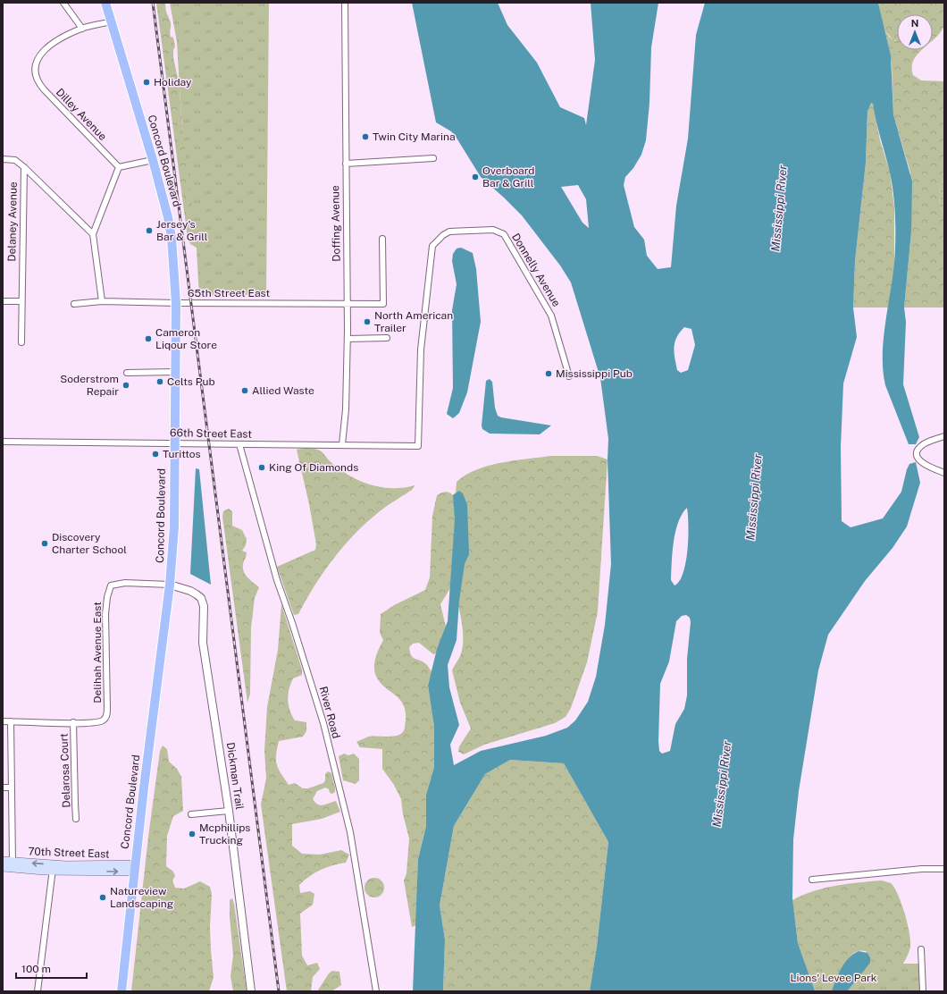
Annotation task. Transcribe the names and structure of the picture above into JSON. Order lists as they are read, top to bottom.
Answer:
{
  "streets": {
    "main road": ["Concord Boulevard", "70th Street East"],
    "street": [
      "Dilley Avenue",
      "Delaney Avenue",
      "Doffing Avenue",
      "Donnelly Avenue",
      "65th Street East",
      "66th Street East",
      "Delihah Avenue East",
      "River Road",
      "Delarosa Court",
      "Dickman Trail"
    ]
  },
  "crossings": [
    ["Concord Boulevard", "65th Street East"],
    ["Concord Boulevard", "66th Street East"],
    ["Concord Boulevard", "Delihah Avenue East"],
    ["Concord Boulevard", "Dickman Trail"],
    ["Concord Boulevard", "70th Street East"],
    ["Doffing Avenue", "65th Street East"],
    ["Doffing Avenue", "66th Street East"],
    ["Donnelly Avenue", "66th Street East"],
    ["66th Street East", "River Road"],
    ["Delihah Avenue East", "Delarosa Court"],
    ["Delihah Avenue East", "Dickman Trail"]
  ],
  "water": ["Mississippi River"],
  "parks": ["Lions' Levee Park"],
  "places": [
    "Holiday",
    "Twin City Marina",
    "Overboard Bar & Grill",
    "Jersey's Bar & Grill",
    "North American Trailer",
    "Cameron Liqour Store",
    "Mississippi Pub",
    "Celts Pub",
    "Soderstrom Repair",
    "Allied Waste",
    "Turittos",
    "King Of Diamonds",
    "Discovery Charter School",
    "Mcphillips Trucking",
    "Natureview Landscaping"
  ],
  "scale_bar": "100 m",
  "north": "top"
}
